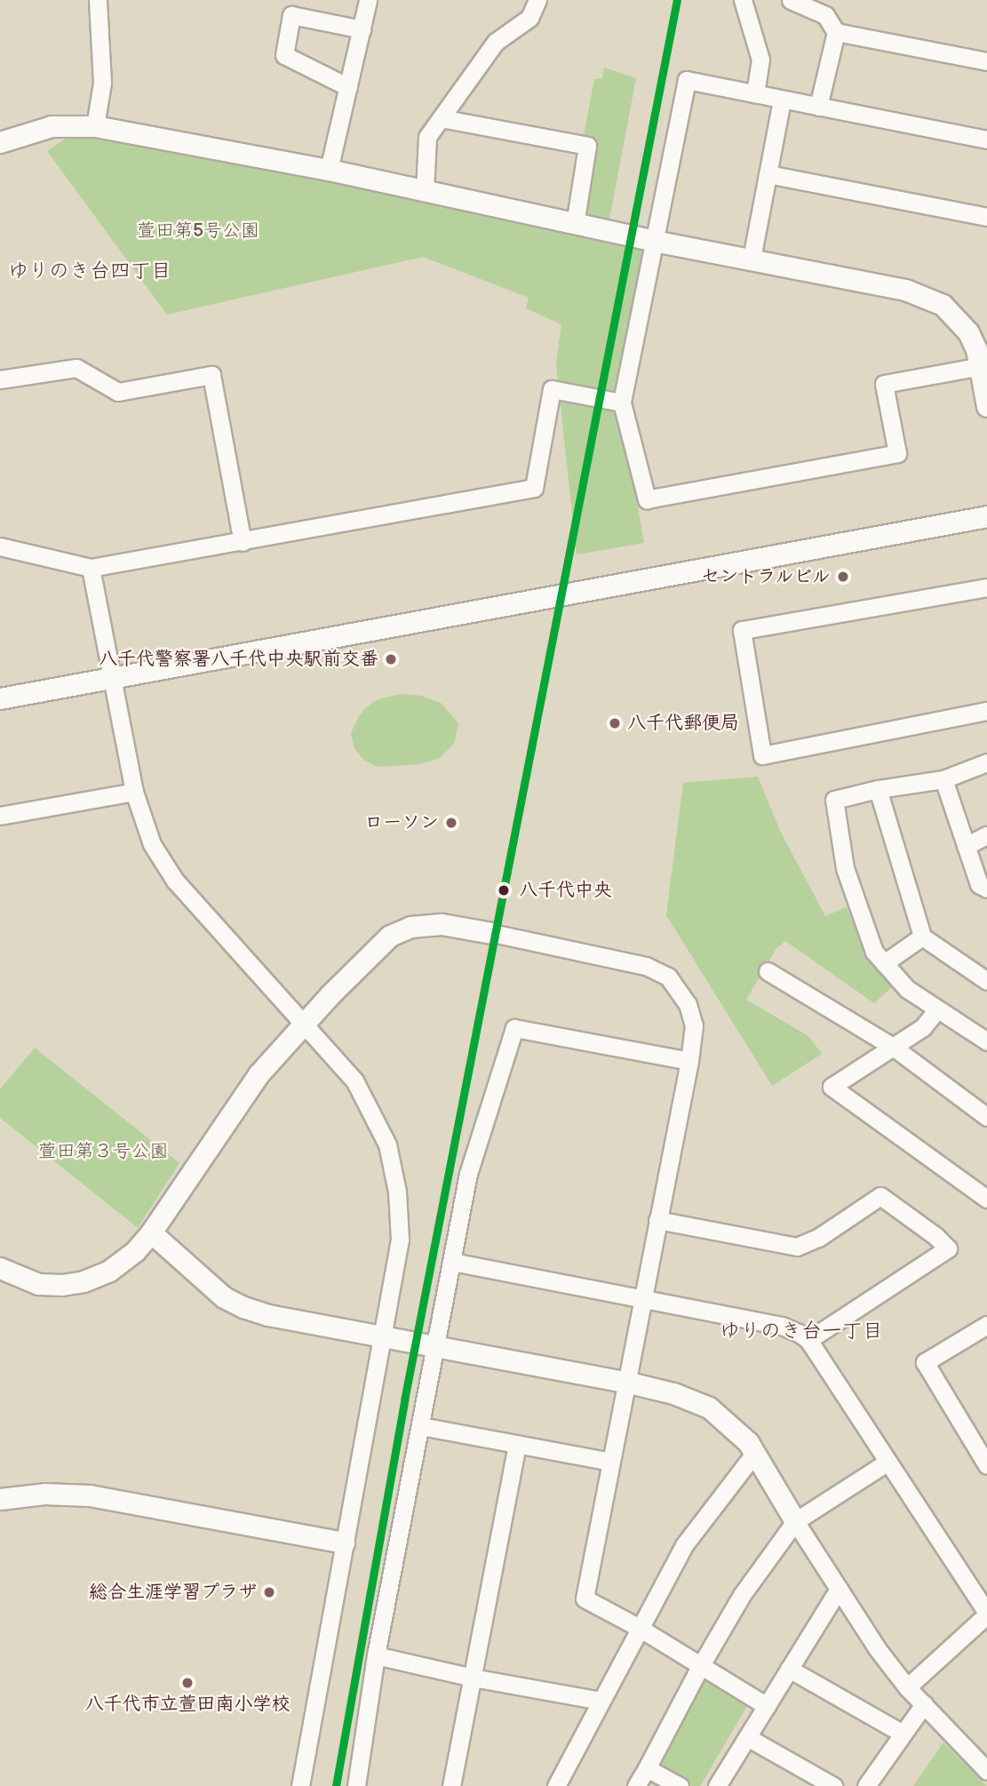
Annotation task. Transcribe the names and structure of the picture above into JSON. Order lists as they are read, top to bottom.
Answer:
{
  "districts": ["ゆりのき台四丁目", "ゆりのき台一丁目"],
  "parks": ["萱田第5号公園", "萱田第３号公園"],
  "places": [
    "セントラルビル",
    "八千代警察署八千代中央駅前交番",
    "八千代郵便局",
    "ローソン",
    "八千代中央",
    "総合生涯学習プラザ",
    "八千代市立萱田南小学校"
  ]
}
